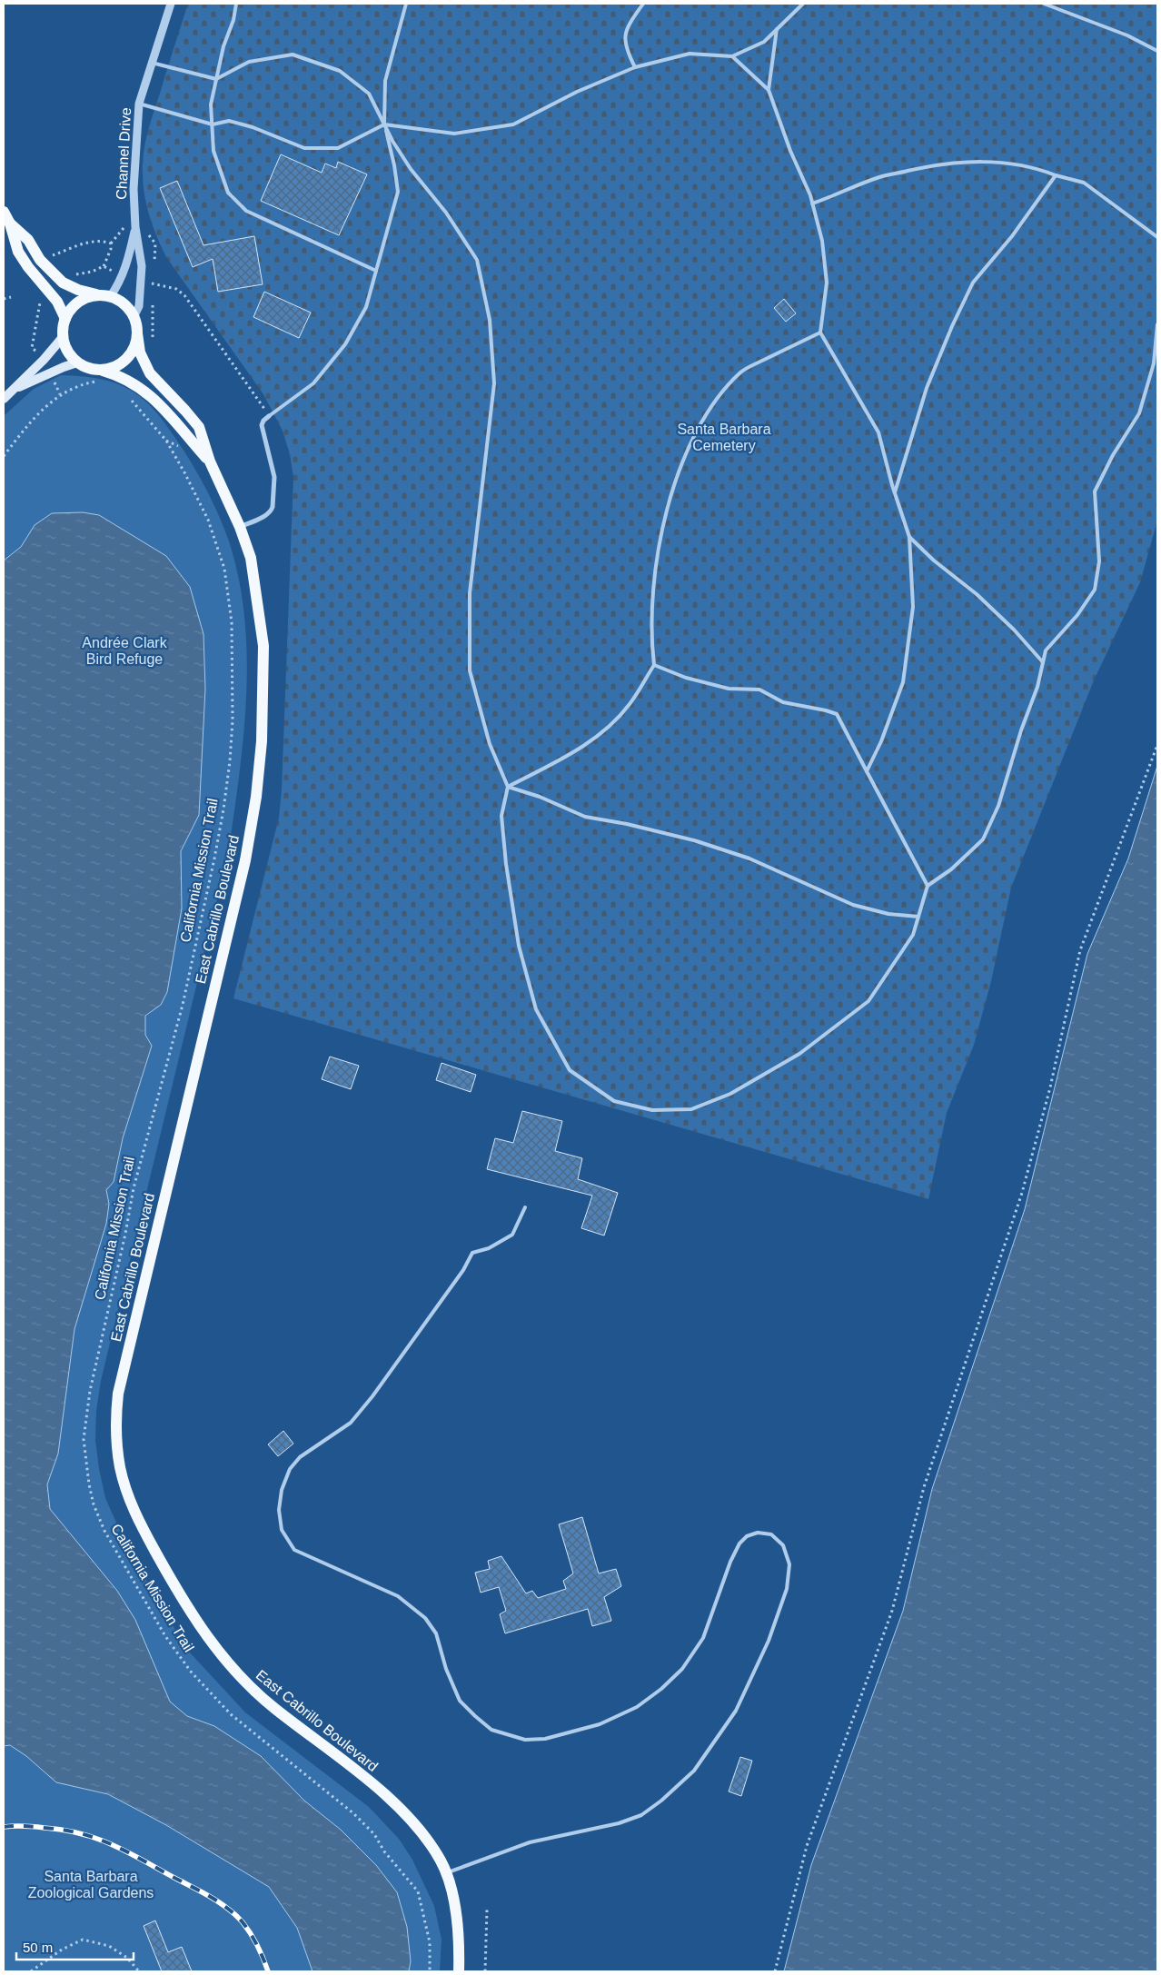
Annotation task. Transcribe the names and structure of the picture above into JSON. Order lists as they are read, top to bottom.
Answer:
{
  "streets": {
    "main road": ["East Cabrillo Boulevard"],
    "street": ["Channel Drive"],
    "path": ["California Mission Trail"]
  },
  "crossings": [
    ["Channel Drive", "East Cabrillo Boulevard"]
  ],
  "parks": ["Santa Barbara Cemetery", "Andrée Clark Bird Refuge", "Santa Barbara Zoological Gardens"],
  "scale_bar": "50 m"
}
